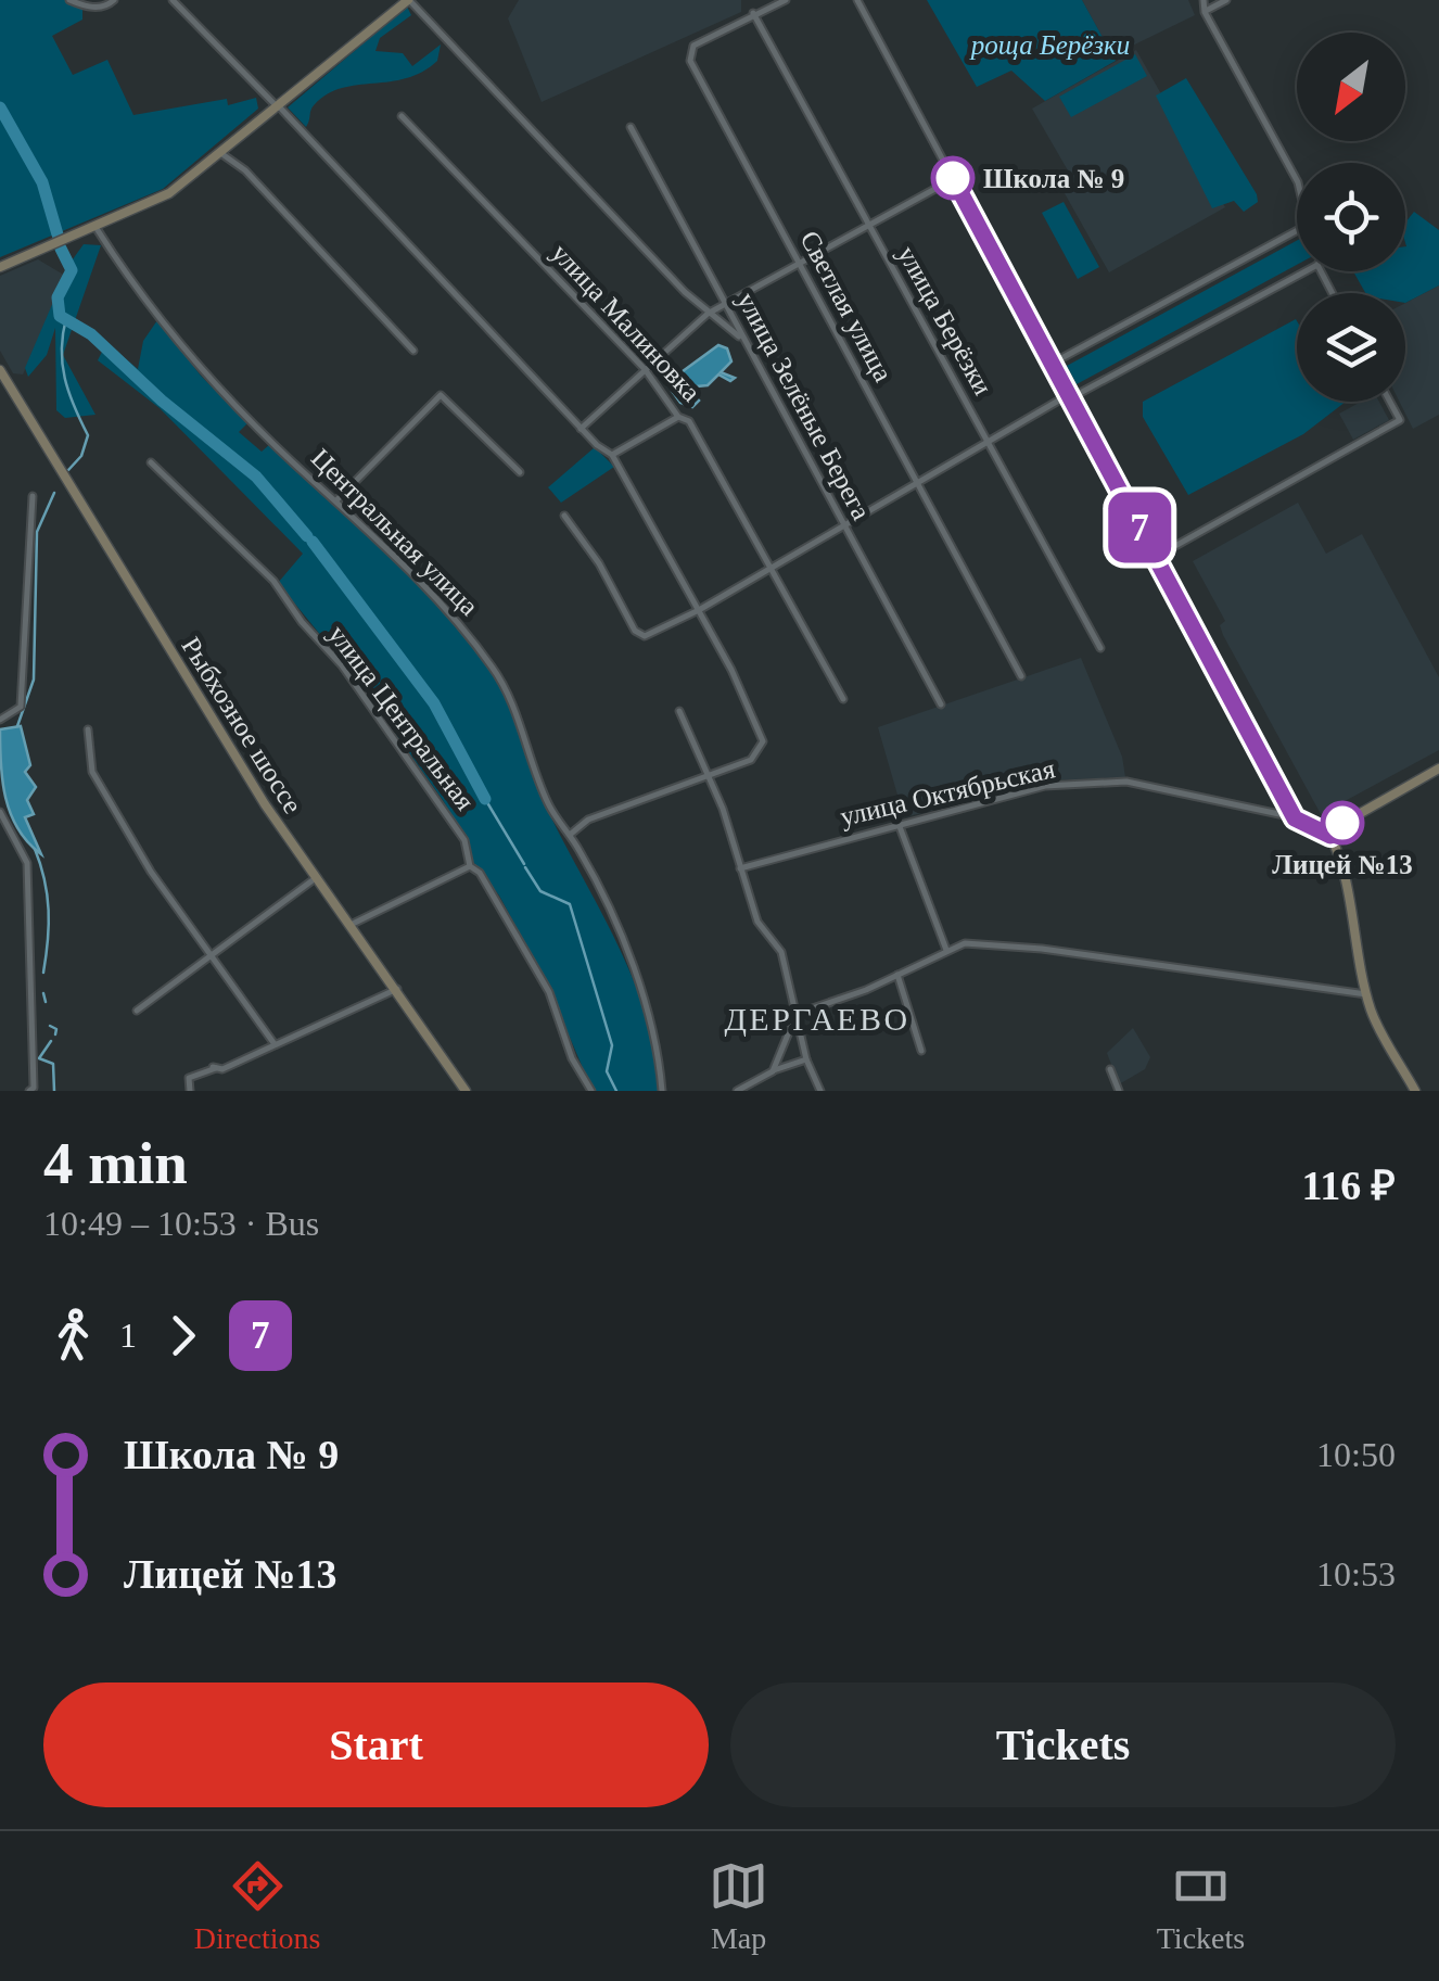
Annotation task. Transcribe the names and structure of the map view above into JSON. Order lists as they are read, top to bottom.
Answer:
{
  "streets": {
    "main road": ["Рыбхозное шоссе"],
    "street": [
      "Светлая улица",
      "улица Берёзки",
      "улица Малиновка",
      "улица Зелёные Берега",
      "Центральная улица",
      "улица Центральная",
      "улица Октябрьская"
    ]
  },
  "crossings": [
    ["Светлая улица", "улица Берёзки"]
  ],
  "districts": ["ДЕРГАЕВО"],
  "parks": ["роща Берёзки"],
  "places": ["Школа № 9", "Лицей №13"],
  "lines": ["bus line 7"],
  "north": "bottom left",
  "page": {
    "on_map": "7",
    "heading": ["4 min", "10:49 – 10:53 · Bus", "116 ₽"],
    "legs": ["1", "7"],
    "list": [
      {
        "name": "Школа № 9",
        "value": "10:50"
      },
      {
        "name": "Лицей №13",
        "value": "10:53"
      }
    ],
    "buttons": ["Start", "Tickets"],
    "tabs": ["Directions", "Map", "Tickets"]
  }
}
